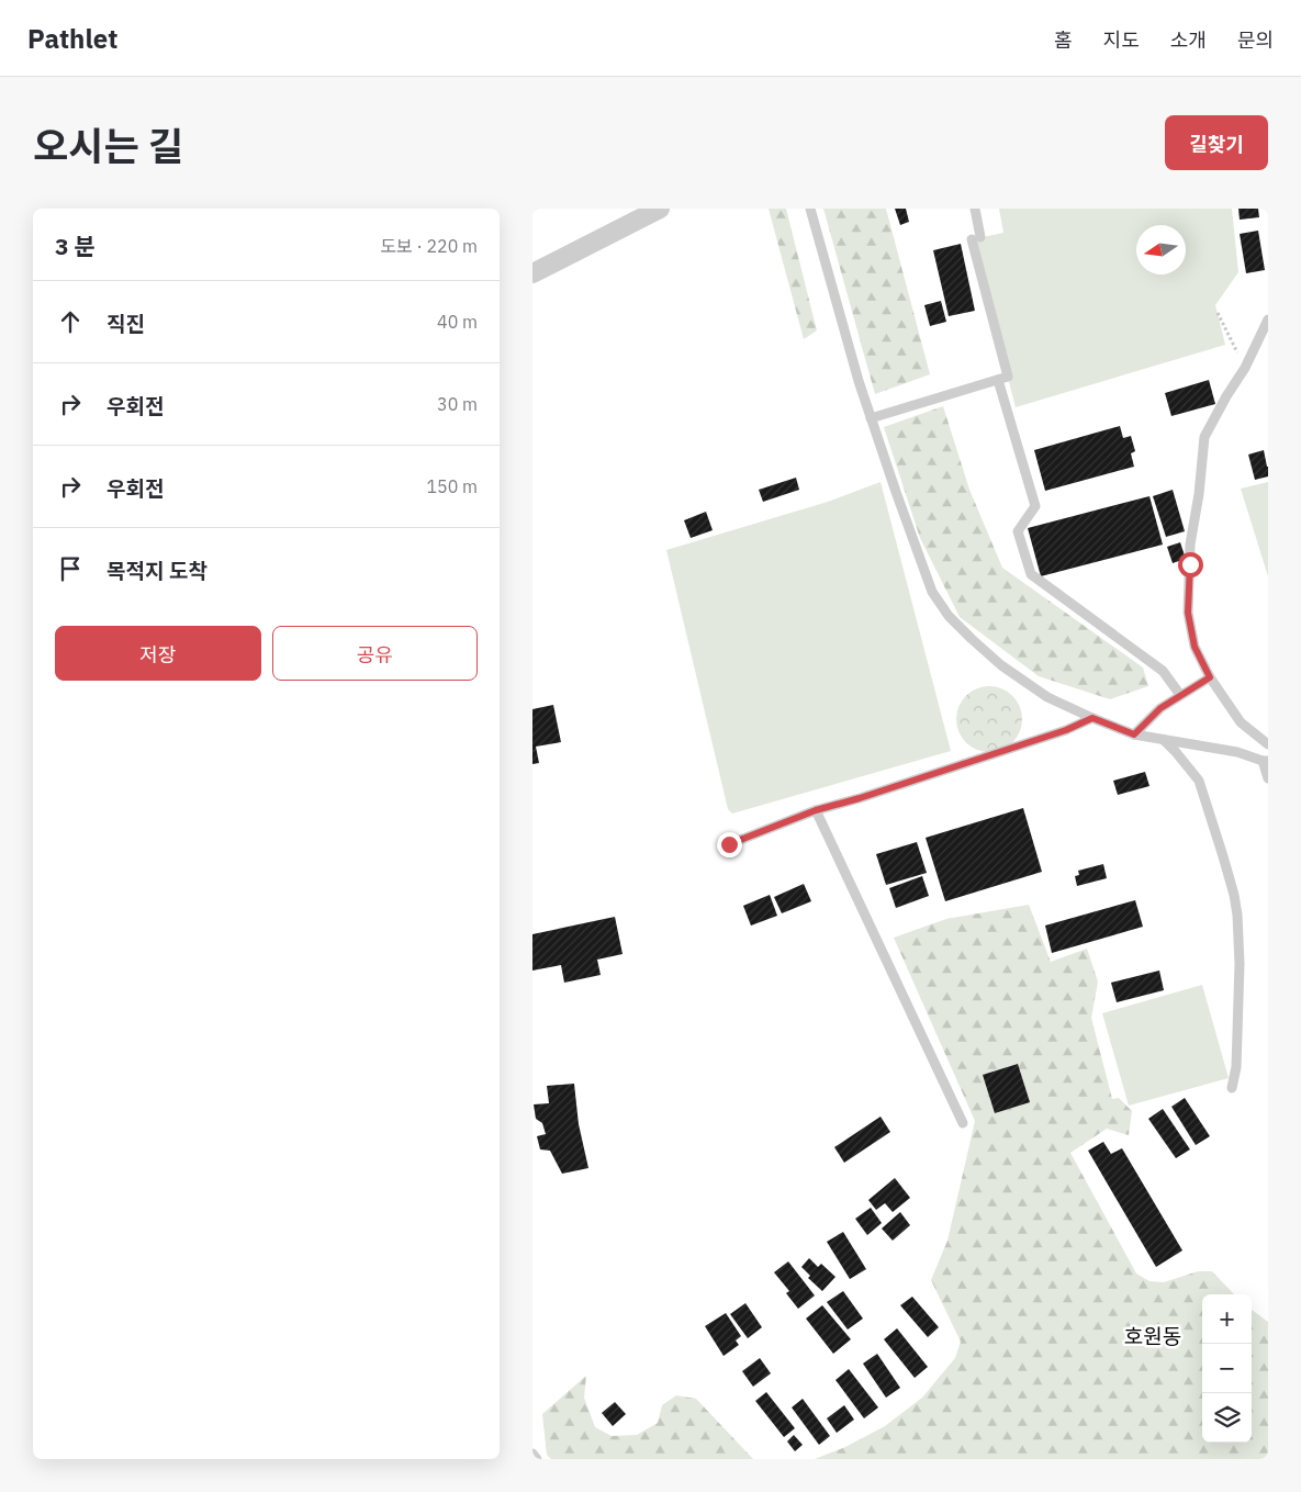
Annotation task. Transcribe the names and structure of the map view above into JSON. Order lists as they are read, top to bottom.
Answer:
{
  "districts": ["호원동"],
  "north": "left",
  "page": {
    "header": "Pathlet",
    "nav": [
      "홈",
      "지도",
      "소개",
      "문의"
    ],
    "title": "오시는 길",
    "buttons": [
      "길찾기",
      ["저장", "공유"]
    ],
    "heading": ["3 분", "도보 · 220 m"],
    "list": [
      ["직진", "40 m"],
      ["우회전", "30 m"],
      ["우회전", "150 m"],
      "목적지 도착"
    ],
    "map_buttons": ["+", "−"]
  }
}
